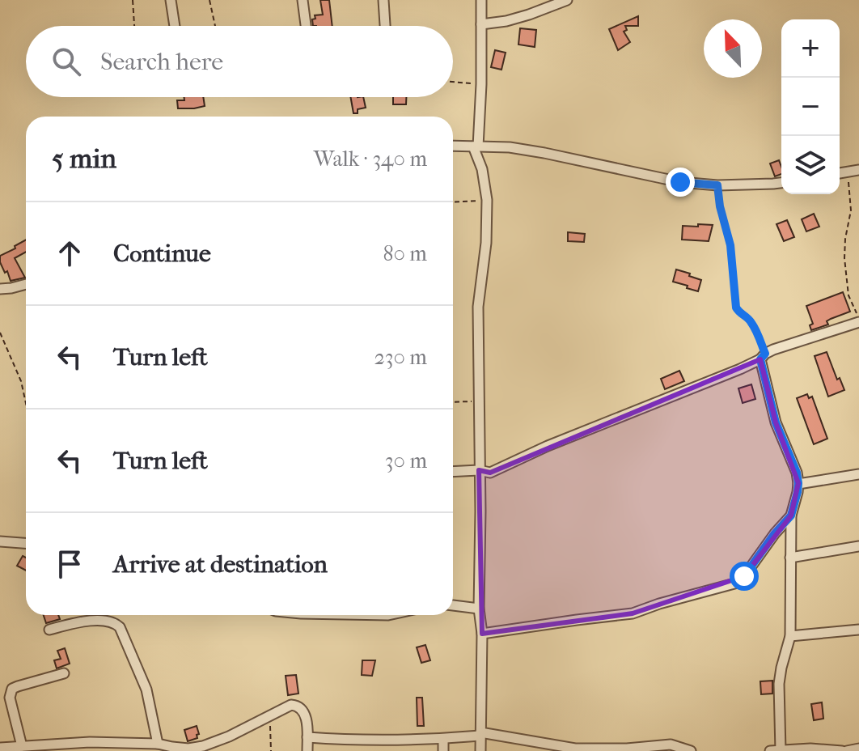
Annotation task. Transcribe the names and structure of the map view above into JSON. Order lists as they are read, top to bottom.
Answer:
{
  "north": "top left",
  "page": {
    "map_buttons": ["+", "−"],
    "search": "Search here",
    "heading": ["5 min", "Walk · 340 m"],
    "list": [
      ["Continue", "80 m"],
      ["Turn left", "230 m"],
      ["Turn left", "30 m"],
      "Arrive at destination"
    ]
  }
}
